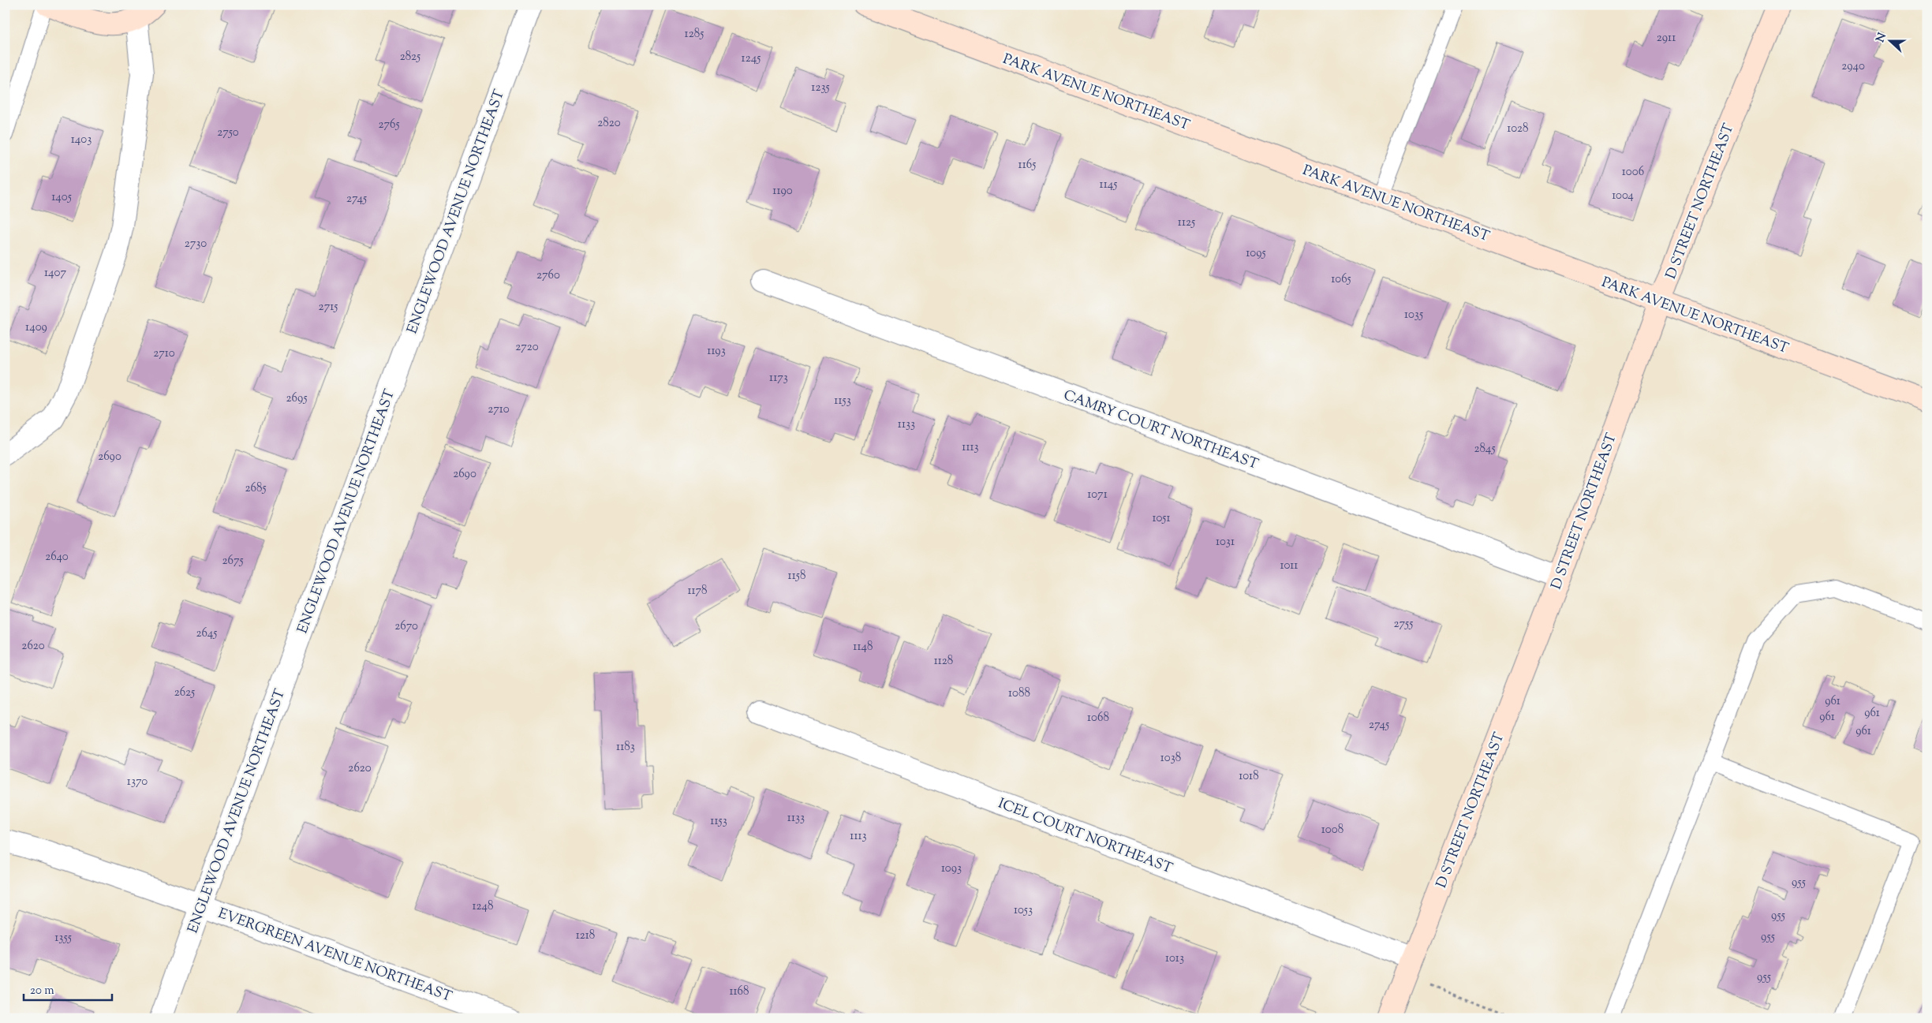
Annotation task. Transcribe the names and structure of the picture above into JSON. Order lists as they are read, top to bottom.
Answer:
{
  "streets": {
    "street": [
      "PARK AVENUE NORTHEAST",
      "D STREET NORTHEAST",
      "ENGLEWOOD AVENUE NORTHEAST",
      "CAMRY COURT NORTHEAST",
      "ICEL COURT NORTHEAST",
      "EVERGREEN AVENUE NORTHEAST"
    ]
  },
  "crossings": [
    ["PARK AVENUE NORTHEAST", "D STREET NORTHEAST"],
    ["D STREET NORTHEAST", "CAMRY COURT NORTHEAST"],
    ["D STREET NORTHEAST", "ICEL COURT NORTHEAST"],
    ["ENGLEWOOD AVENUE NORTHEAST", "EVERGREEN AVENUE NORTHEAST"]
  ],
  "house_numbers": [
    "1285",
    "2911",
    "2825",
    "1245",
    "2940",
    "1235",
    "2820",
    "2765",
    "1028",
    "2750",
    "1403",
    "1165",
    "1006",
    "1145",
    "1190",
    "1004",
    "1405",
    "2745",
    "1125",
    "2730",
    "1095",
    "1407",
    "2760",
    "1065",
    "2715",
    "1035",
    "1409",
    "2720",
    "1193",
    "2710",
    "1173",
    "2695",
    "1153",
    "2710",
    "1133",
    "1113",
    "2845",
    "2690",
    "2690",
    "2685",
    "1071",
    "1051",
    "1031",
    "2640",
    "2675",
    "1011",
    "1158",
    "1178",
    "2755",
    "2670",
    "2645",
    "2620",
    "1148",
    "1128",
    "2625",
    "1088",
    "961",
    "961",
    "961",
    "1068",
    "2745",
    "961",
    "1183",
    "1038",
    "2620",
    "1018",
    "1370",
    "1133",
    "1153",
    "1008",
    "1113",
    "1093",
    "955",
    "1248",
    "1053",
    "955",
    "1218",
    "955",
    "1355",
    "1013",
    "955",
    "1168"
  ],
  "scale_bar": "20 m",
  "north": "left"
}
